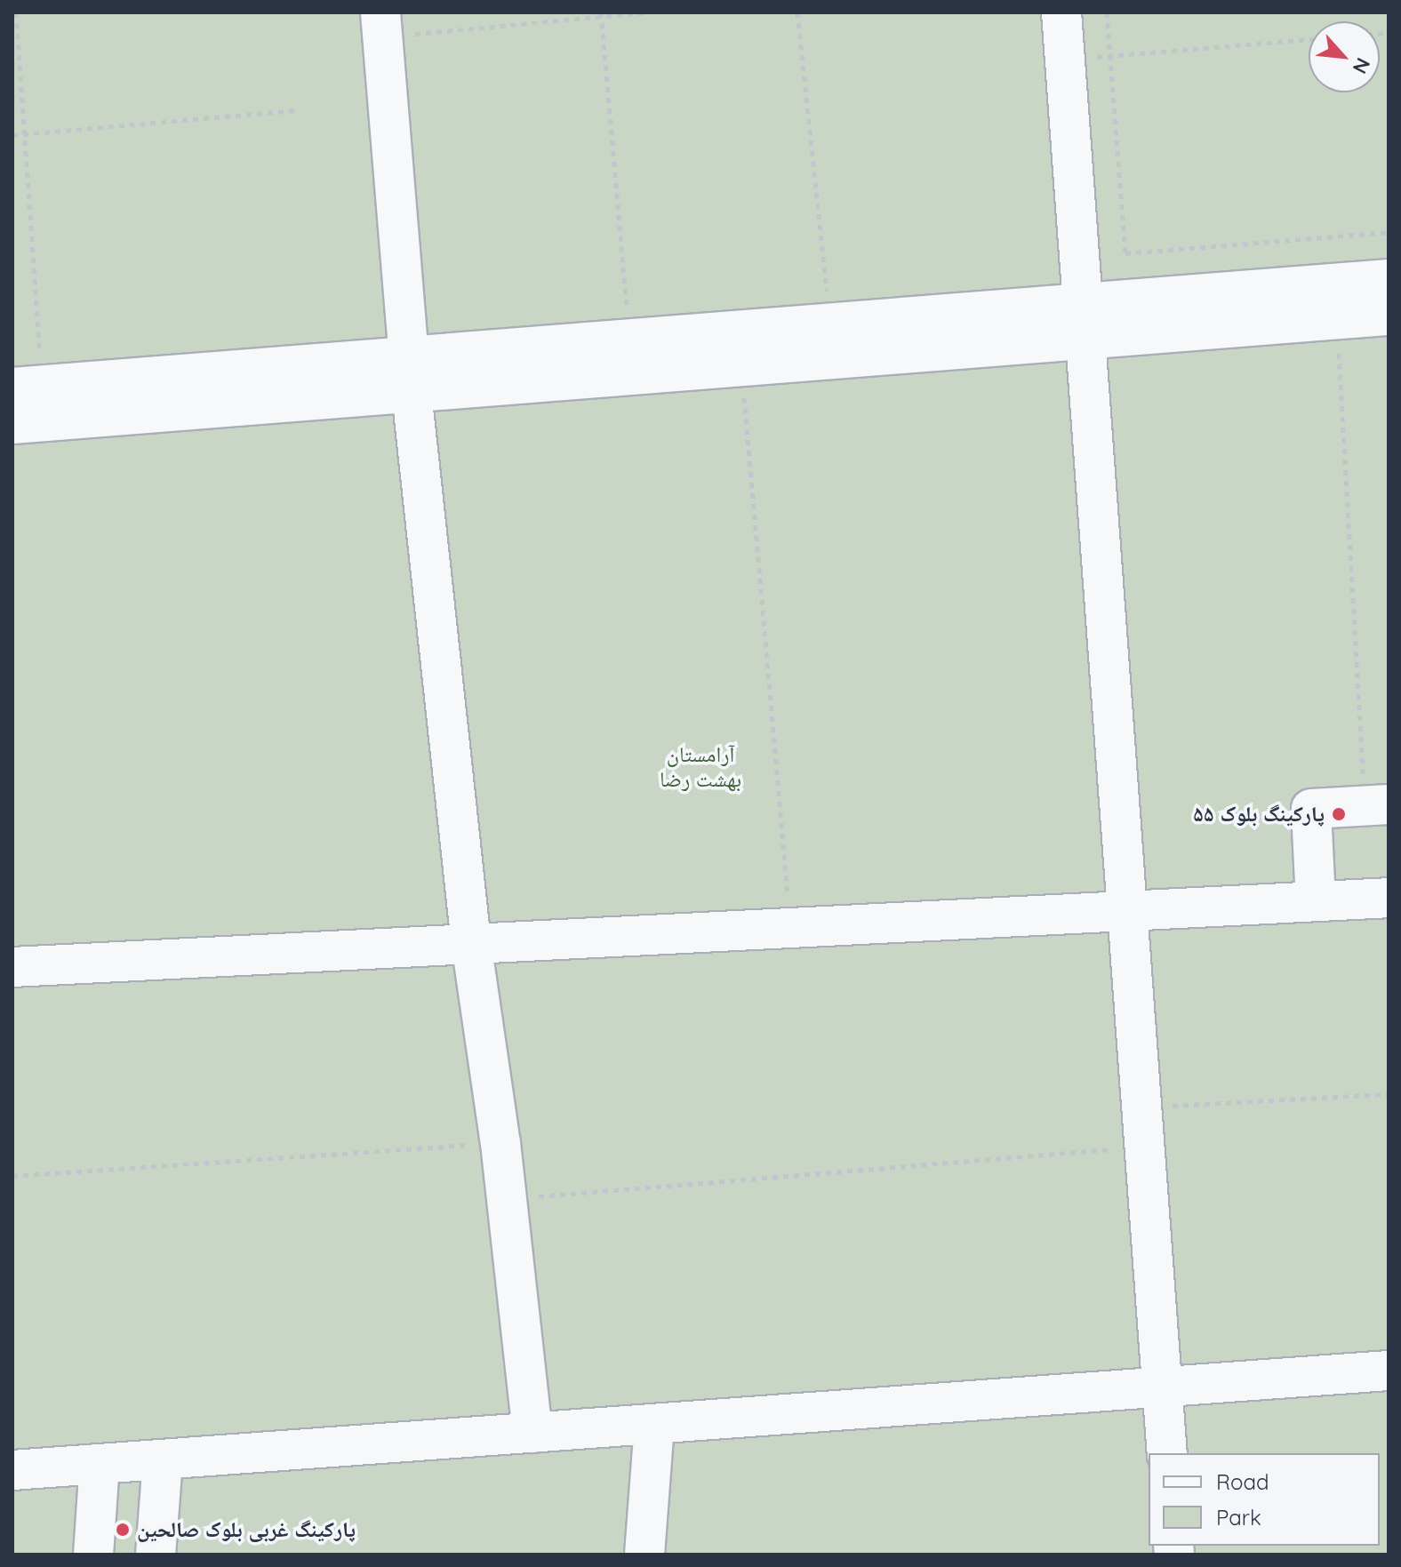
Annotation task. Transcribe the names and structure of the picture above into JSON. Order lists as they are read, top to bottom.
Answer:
{
  "parks": ["آرامستان بهشت رضا"],
  "places": ["پارکینگ بلوک ۵۵", "پارکینگ غربی بلوک صالحین"],
  "legend": ["Road", "Park"],
  "north": "bottom right"
}
